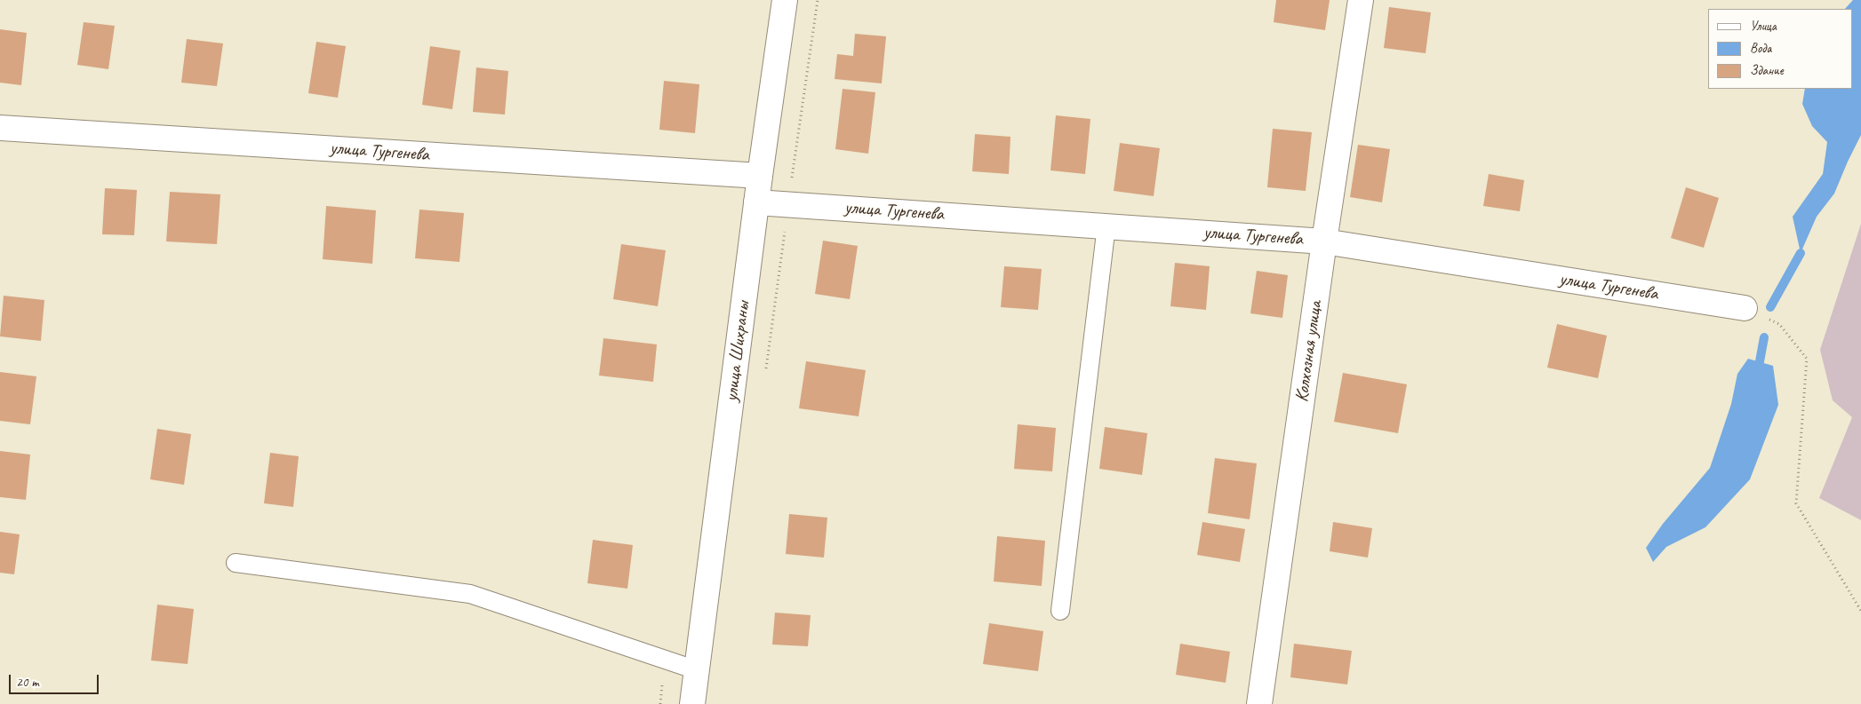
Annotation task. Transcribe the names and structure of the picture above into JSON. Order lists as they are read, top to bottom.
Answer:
{
  "streets": {
    "street": ["улица Тургенева", "улица Шихраны", "Колхозная улица"]
  },
  "crossings": [
    ["улица Тургенева", "улица Шихраны"],
    ["улица Тургенева", "Колхозная улица"]
  ],
  "legend": ["Улица", "Вода", "Здание"],
  "scale_bar": "20 m"
}
